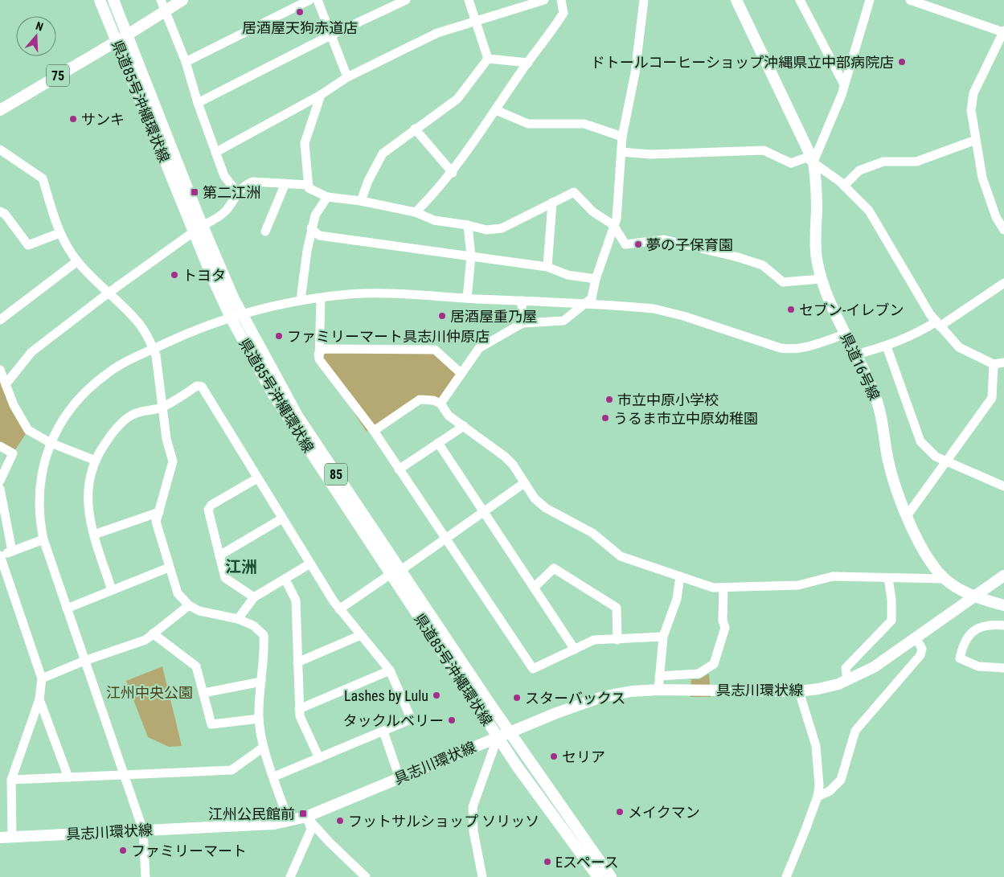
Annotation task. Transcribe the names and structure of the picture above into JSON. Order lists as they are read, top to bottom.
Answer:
{
  "streets": {
    "main road": [
      "75",
      "県道85号沖縄環状線",
      "県道16号線",
      "85",
      "具志川環状線"
    ]
  },
  "crossings": [
    ["75", "県道85号沖縄環状線"],
    ["県道85号沖縄環状線", "具志川環状線"],
    ["県道16号線", "具志川環状線"]
  ],
  "districts": ["江洲"],
  "parks": ["江州中央公園"],
  "places": {
    "other": [
      "居酒屋天狗赤道店",
      "ドトールコーヒーショップ沖縄県立中部病院店",
      "サンキ",
      "夢の子保育園",
      "トヨタ",
      "セブン-イレブン",
      "居酒屋重乃屋",
      "ファミリーマート具志川仲原店",
      "市立中原小学校",
      "うるま市立中原幼稚園",
      "Lashes by Lulu",
      "スターバックス",
      "タックルベリー",
      "セリア",
      "メイクマン",
      "フットサルショップ ソリッソ",
      "ファミリーマート",
      "Eスペース"
    ],
    "transit": ["第二江洲", "江州公民館前"]
  },
  "north": "top"
}
